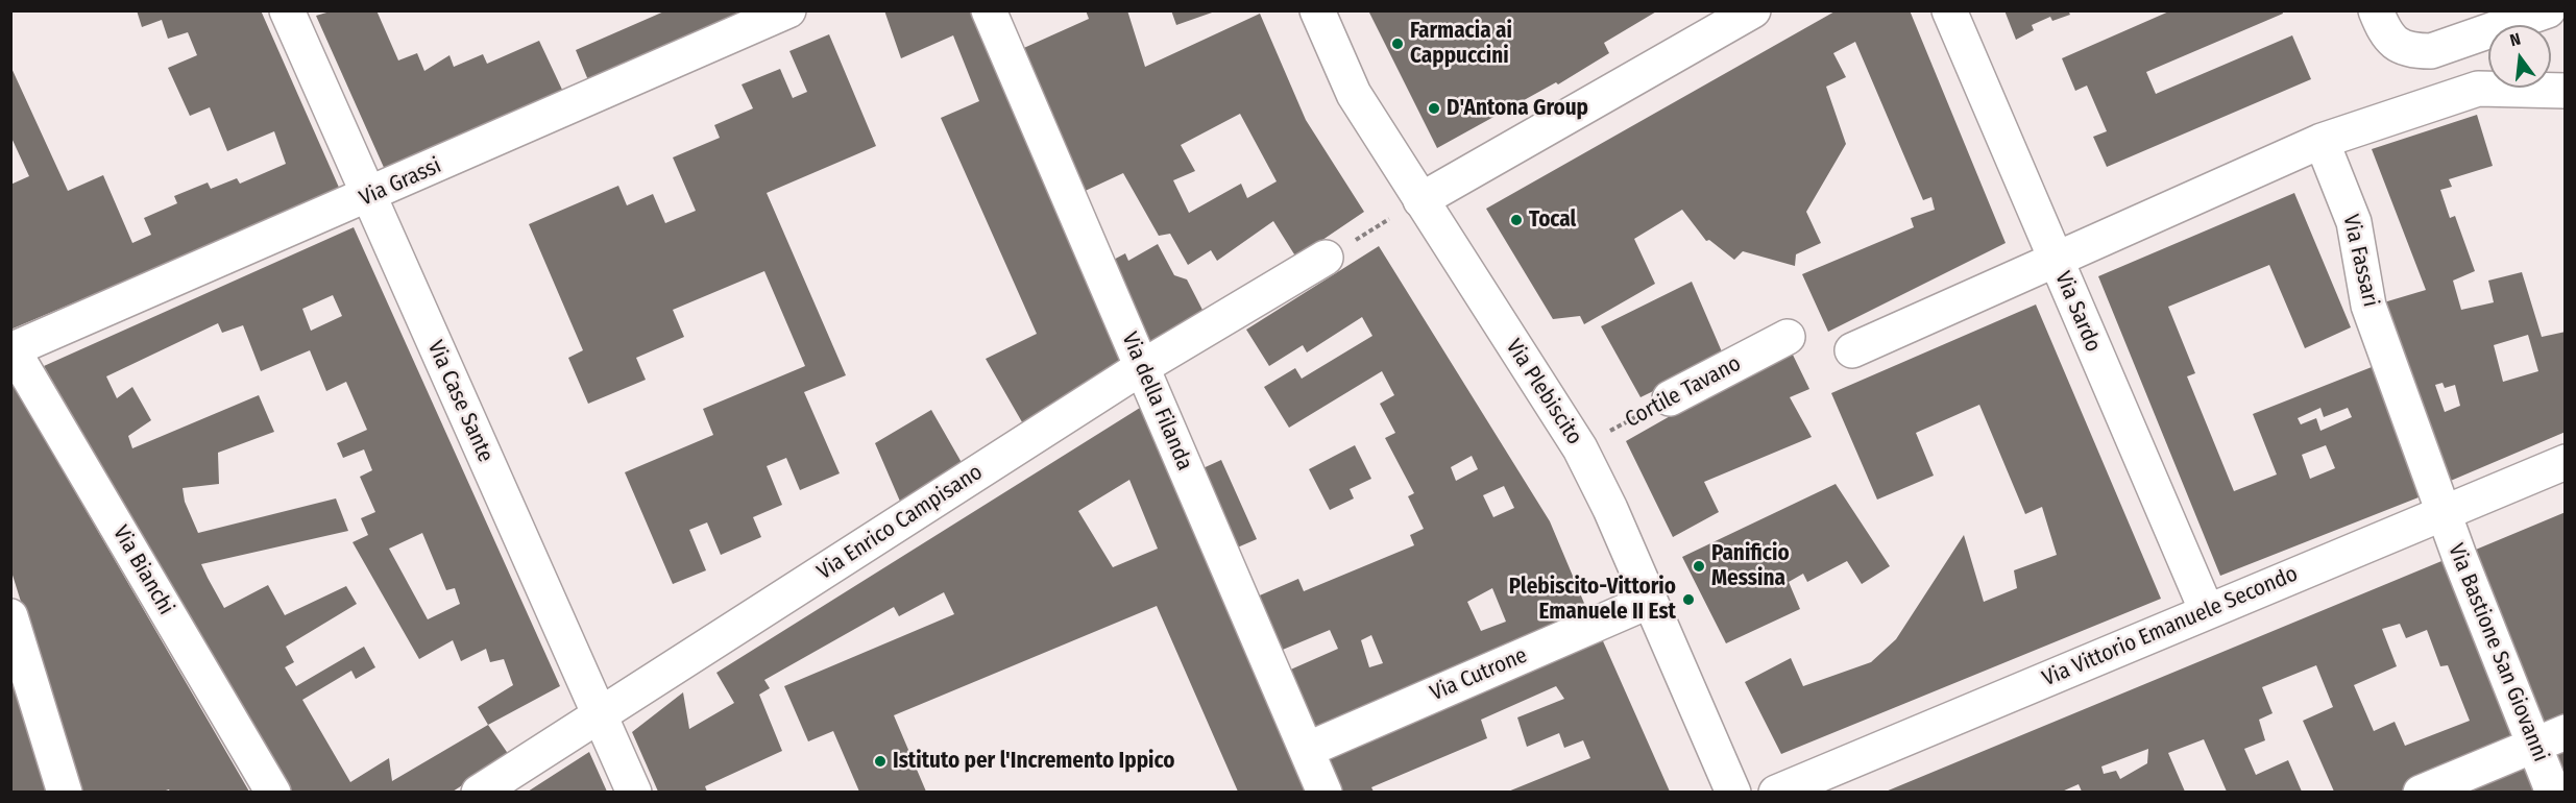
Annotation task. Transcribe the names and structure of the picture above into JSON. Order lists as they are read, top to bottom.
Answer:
{
  "streets": {
    "street": [
      "Via Grassi",
      "Via Fassari",
      "Via Sardo",
      "Via Plebiscito",
      "Cortile Tavano",
      "Via Case Sante",
      "Via della Filanda",
      "Via Enrico Campisano",
      "Via Bianchi",
      "Via Vittorio Emanuele Secondo",
      "Via Bastione San Giovanni",
      "Via Cutrone"
    ]
  },
  "crossings": [
    ["Via Grassi", "Via Case Sante"],
    ["Via Grassi", "Via Bianchi"],
    ["Via Fassari", "Via Vittorio Emanuele Secondo"],
    ["Via Fassari", "Via Bastione San Giovanni"],
    ["Via Sardo", "Via Vittorio Emanuele Secondo"],
    ["Via Plebiscito", "Cortile Tavano"],
    ["Via Plebiscito", "Via Cutrone"],
    ["Via Case Sante", "Via Enrico Campisano"],
    ["Via della Filanda", "Via Enrico Campisano"],
    ["Via della Filanda", "Via Cutrone"],
    ["Via Vittorio Emanuele Secondo", "Via Bastione San Giovanni"]
  ],
  "places": [
    "Farmacia ai Cappuccini",
    "D'Antona Group",
    "Tocal",
    "Panificio Messina",
    "Plebiscito-Vittorio Emanuele II Est",
    "Istituto per l'Incremento Ippico"
  ],
  "north": "top"
}
